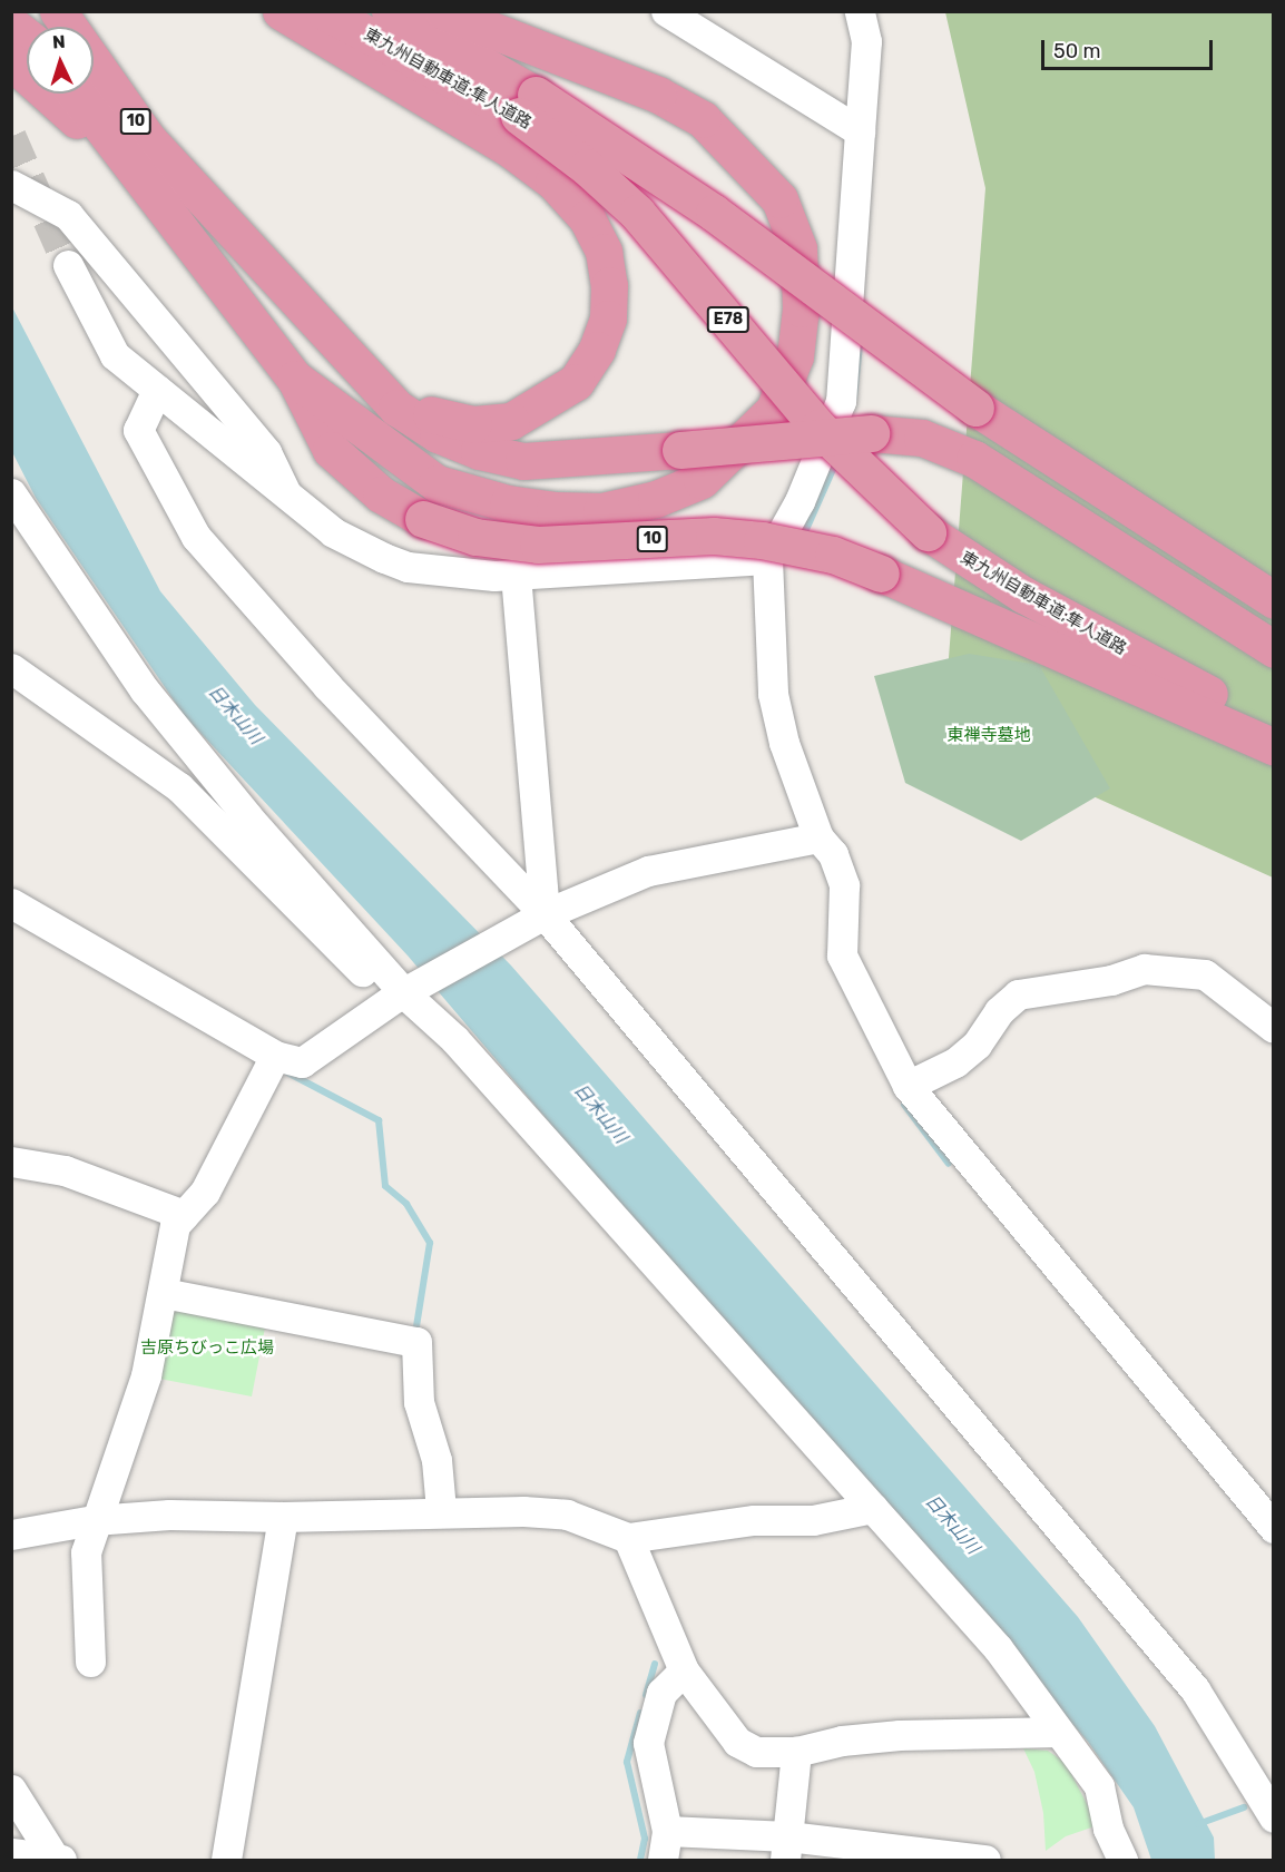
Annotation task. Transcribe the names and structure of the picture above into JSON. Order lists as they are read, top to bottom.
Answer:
{
  "streets": {
    "highway": ["東九州自動車道;隼人道路", "10", "E78"]
  },
  "water": ["日木山川"],
  "parks": ["東禅寺墓地", "吉原ちびっこ広場"],
  "scale_bar": "50 m",
  "north": "top"
}
